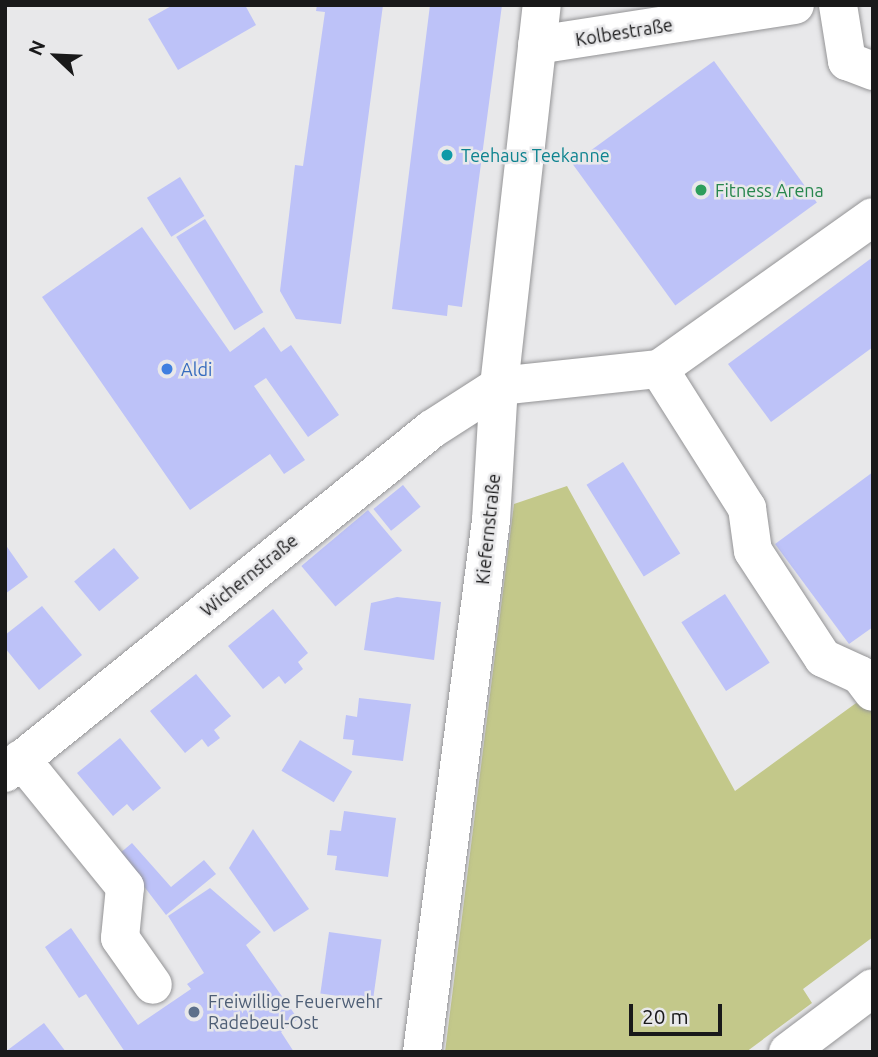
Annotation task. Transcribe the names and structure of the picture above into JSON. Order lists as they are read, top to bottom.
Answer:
{
  "streets": {
    "street": ["Kolbestraße", "Kiefernstraße", "Wichernstraße"]
  },
  "crossings": [
    ["Kolbestraße", "Kiefernstraße"],
    ["Kiefernstraße", "Wichernstraße"]
  ],
  "places": [
    "Teehaus Teekanne",
    "Fitness Arena",
    "Aldi",
    "Freiwillige Feuerwehr Radebeul-Ost"
  ],
  "scale_bar": "20 m",
  "north": "top left"
}
